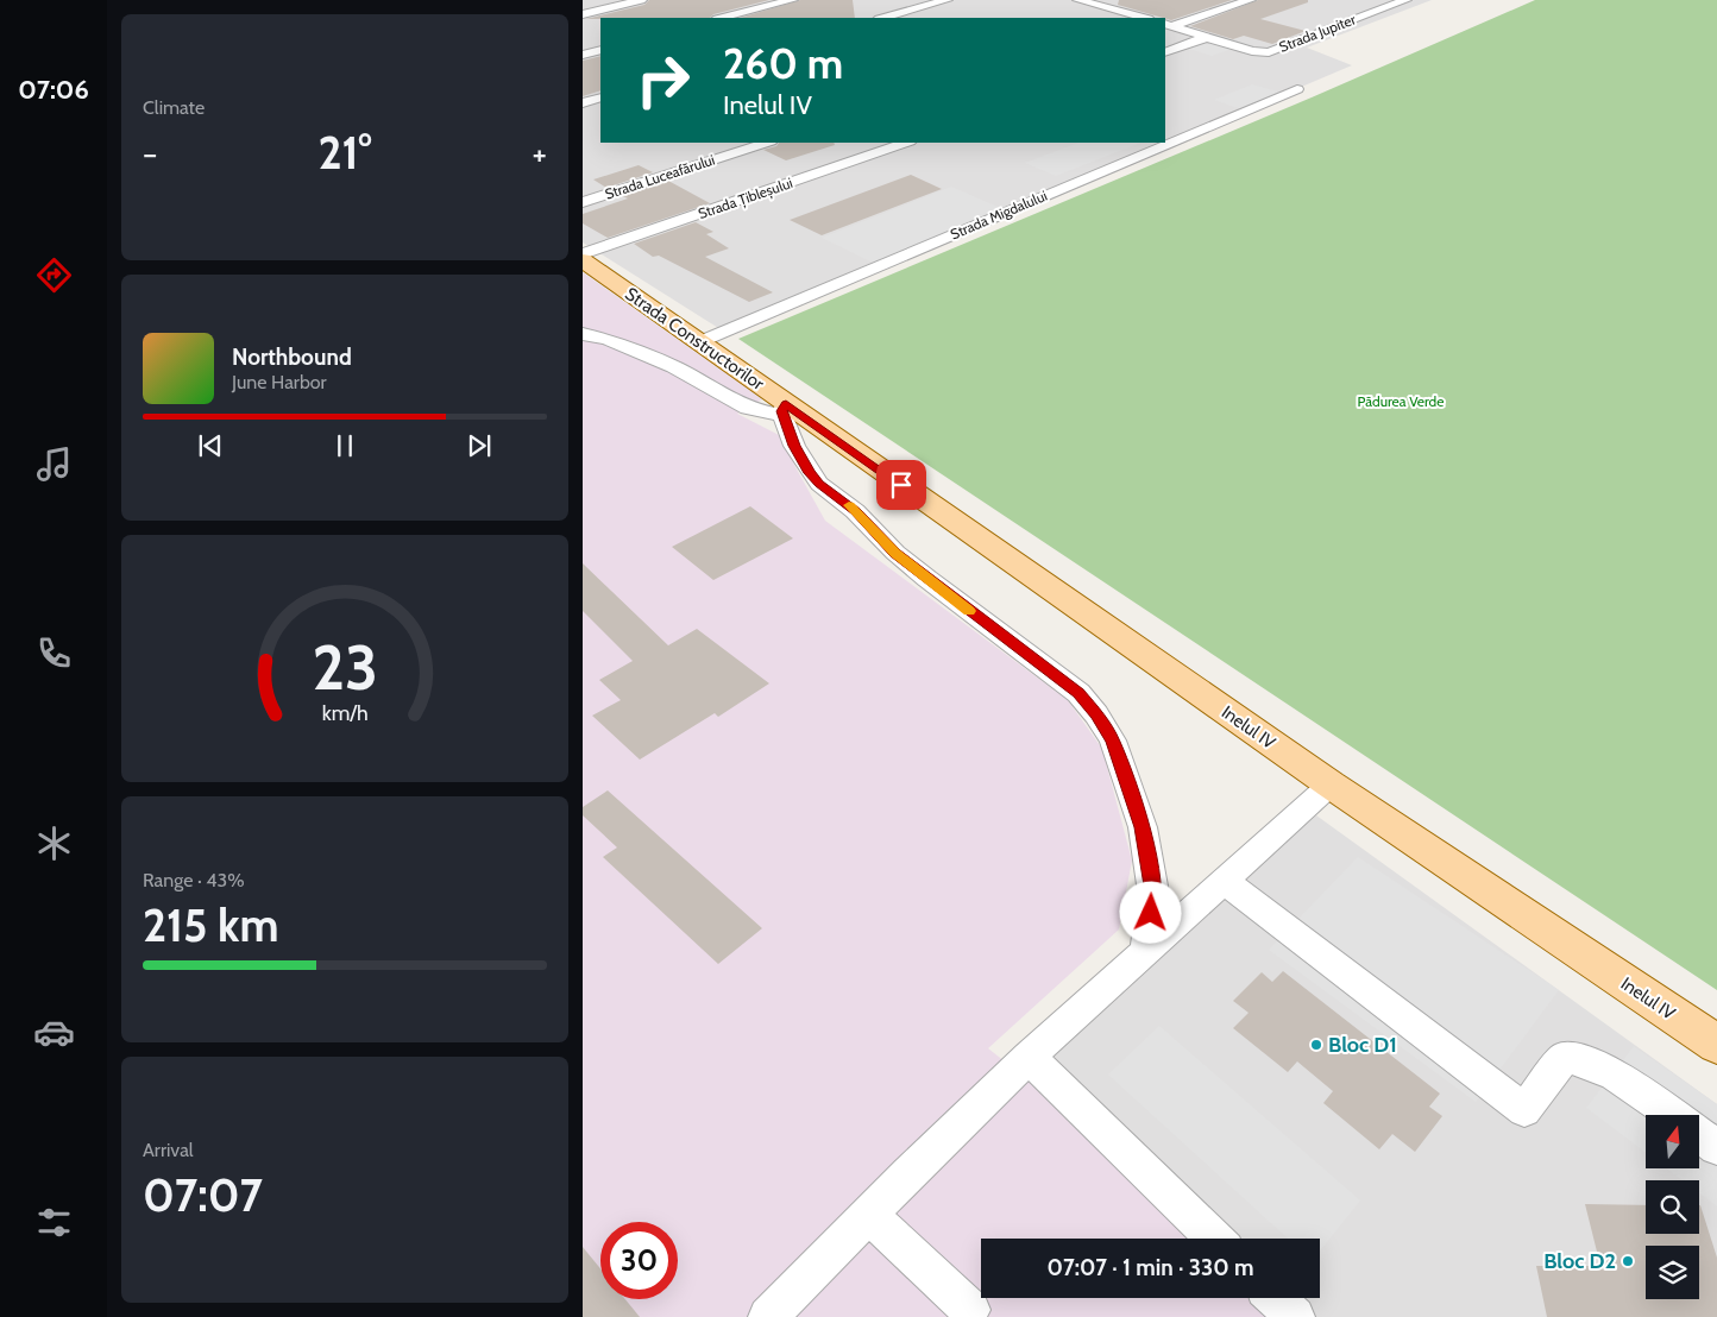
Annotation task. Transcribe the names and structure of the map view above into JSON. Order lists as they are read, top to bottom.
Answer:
{
  "streets": {
    "main road": ["Strada Constructorilor", "Inelul IV"],
    "street": [
      "Strada Jupiter",
      "Strada Luceafărului",
      "Strada Țibleșului",
      "Strada Migdalului"
    ]
  },
  "crossings": [
    ["Strada Migdalului", "Strada Constructorilor"],
    ["Strada Constructorilor", "Inelul IV"]
  ],
  "parks": ["Pădurea Verde"],
  "places": ["Bloc D1", "Bloc D2"],
  "north": "top",
  "page": {
    "tabs": "07:06",
    "tile": [
      "Climate",
      ["Range · 43%", "215 km"],
      ["Arrival", "07:07"]
    ],
    "turn": ["260 m", "Inelul IV"],
    "heat": ["−", "21°", "+"],
    "song": ["Northbound", "June Harbor"],
    "limit": "30",
    "trip": "07:07 · 1 min · 330 m",
    "gauge": ["23", "km/h"]
  }
}
